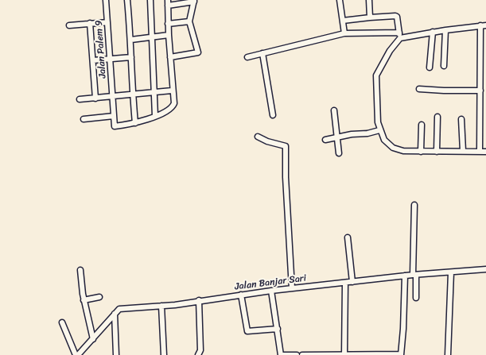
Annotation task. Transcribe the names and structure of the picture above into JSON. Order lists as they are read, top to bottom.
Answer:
{
  "streets": {
    "street": ["Jalan Palem 9", "Jalan Banjar Sari"]
  }
}
